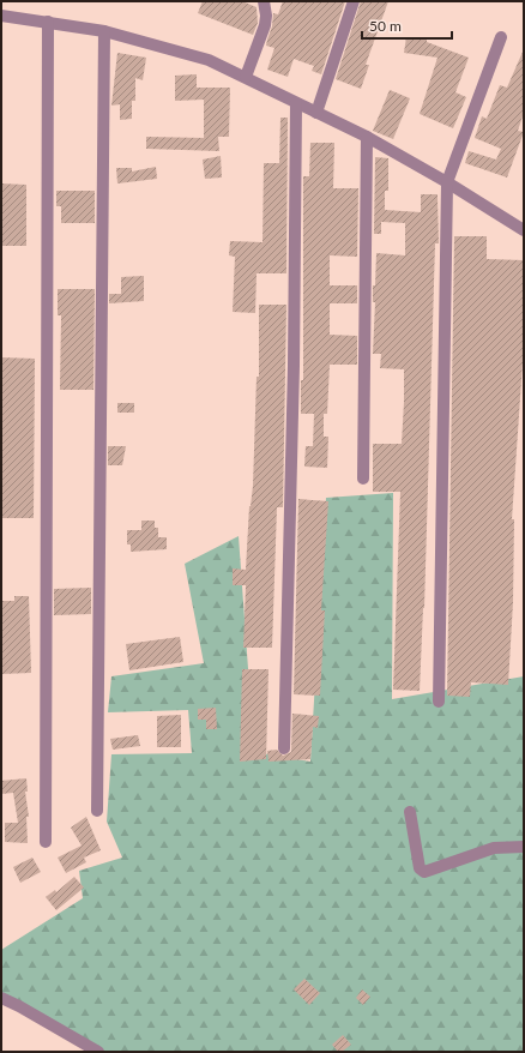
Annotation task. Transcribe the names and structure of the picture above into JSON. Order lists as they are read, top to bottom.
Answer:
{
  "scale_bar": "50 m"
}
